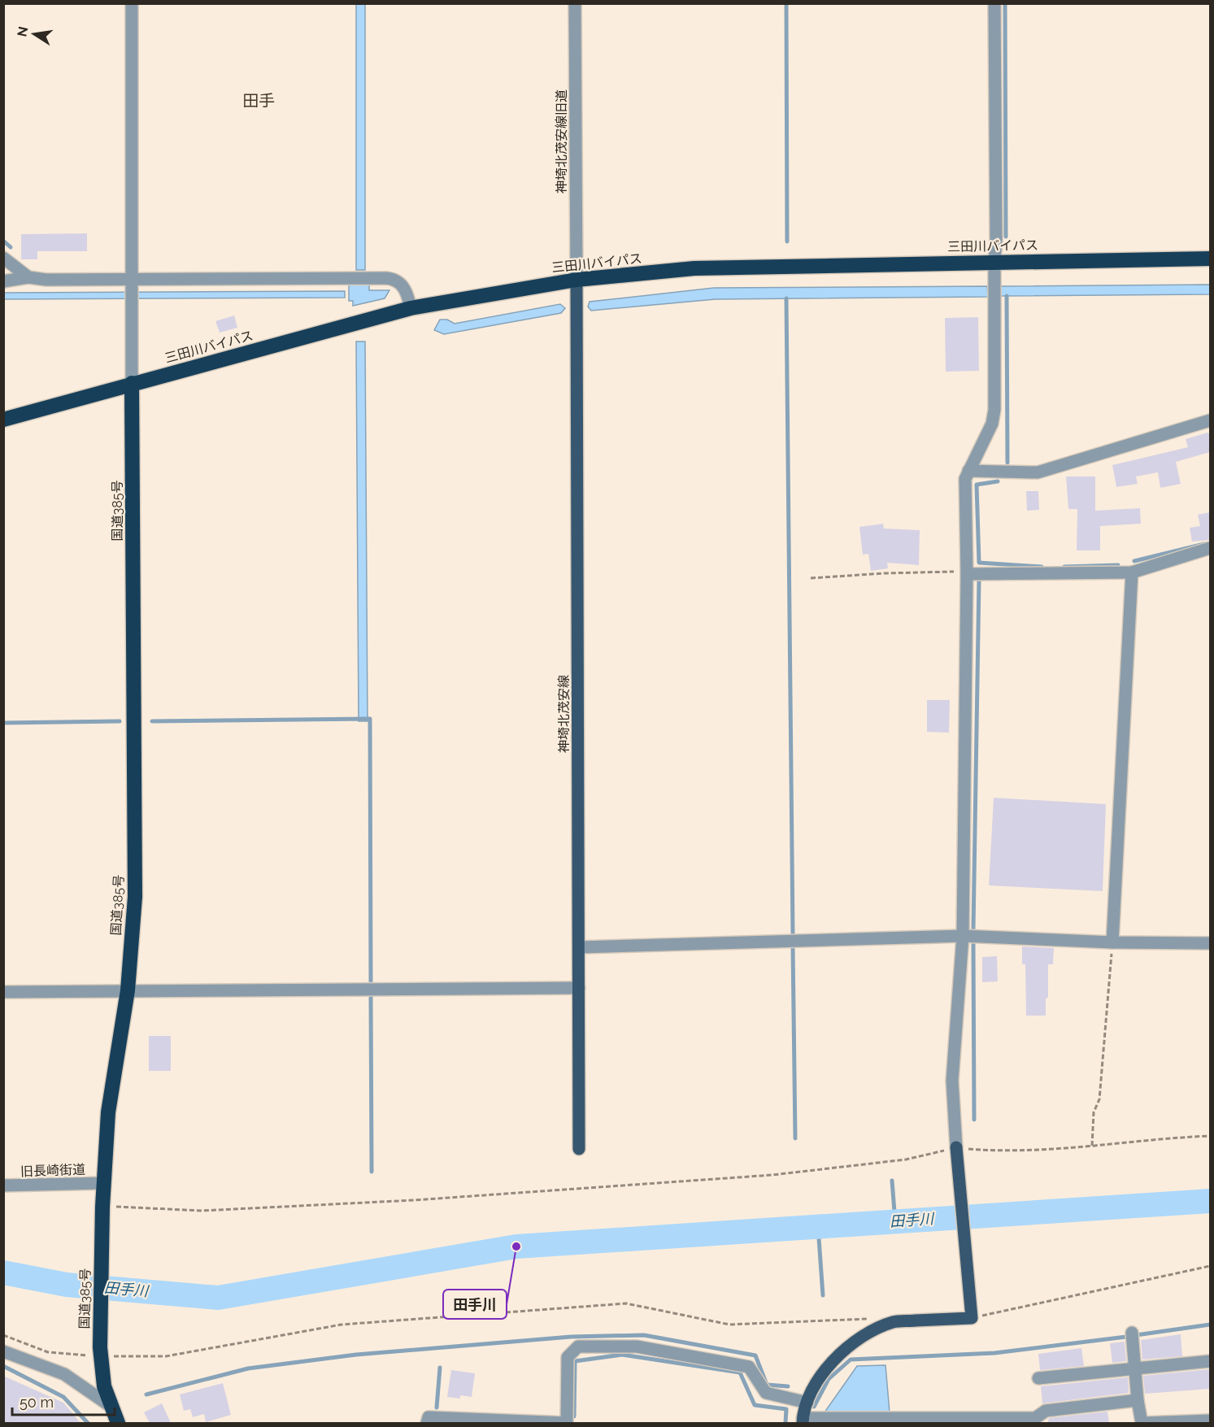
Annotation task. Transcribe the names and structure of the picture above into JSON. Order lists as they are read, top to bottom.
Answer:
{
  "streets": {
    "highway": ["三田川バイパス", "国道385号"],
    "main road": ["神埼北茂安線"],
    "street": ["神埼北茂安線旧道", "旧長崎街道"]
  },
  "crossings": [
    ["神埼北茂安線旧道", "三田川バイパス"],
    ["神埼北茂安線旧道", "神埼北茂安線"],
    ["三田川バイパス", "国道385号"],
    ["三田川バイパス", "神埼北茂安線"],
    ["国道385号", "旧長崎街道"]
  ],
  "districts": ["田手"],
  "water": ["田手川"],
  "places": ["田手川"],
  "scale_bar": "50 m",
  "north": "left"
}
